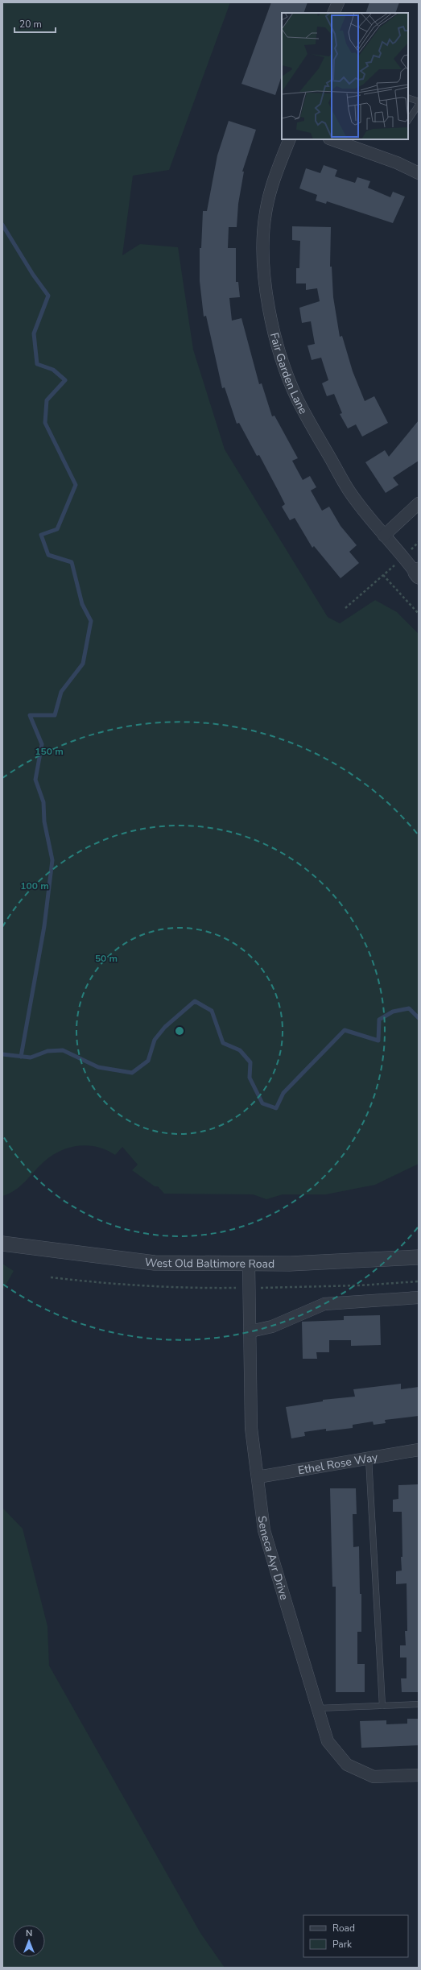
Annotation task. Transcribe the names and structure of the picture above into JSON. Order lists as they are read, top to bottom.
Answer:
{
  "streets": {
    "street": [
      "Fair Garden Lane",
      "West Old Baltimore Road",
      "Ethel Rose Way",
      "Seneca Ayr Drive"
    ]
  },
  "crossings": [
    ["West Old Baltimore Road", "Seneca Ayr Drive"],
    ["Ethel Rose Way", "Seneca Ayr Drive"]
  ],
  "legend": ["Road", "Park"],
  "scale_bar": "20 m",
  "north": "top",
  "rings": ["150 m", "100 m", "50 m"]
}
